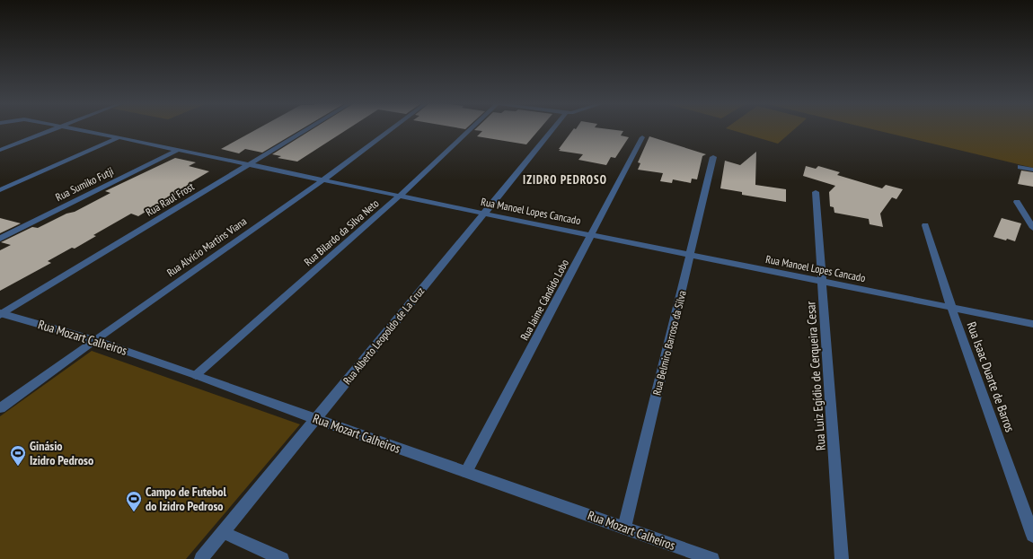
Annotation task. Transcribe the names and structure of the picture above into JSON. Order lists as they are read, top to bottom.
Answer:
{
  "streets": {
    "street": [
      "Rua Sumiko Futji",
      "Rua Raul Frost",
      "Rua Manoel Lopes Cancado",
      "Rua Bilardo da Silva Neto",
      "Rua Alvício Martins Viana",
      "Rua Jaime Cândido Lobo",
      "Rua Alberto Leopoldo de La Cruz",
      "Rua Mozart Calheiros",
      "Rua Belmiro Barroso da Silva",
      "Rua Luiz Egídio de Cerqueira Cesar",
      "Rua Isaac Duarte de Barros"
    ]
  },
  "crossings": [
    ["Rua Sumiko Futji", "Rua Manoel Lopes Cancado"],
    ["Rua Raul Frost", "Rua Manoel Lopes Cancado"],
    ["Rua Raul Frost", "Rua Mozart Calheiros"],
    ["Rua Manoel Lopes Cancado", "Rua Bilardo da Silva Neto"],
    ["Rua Manoel Lopes Cancado", "Rua Alvício Martins Viana"],
    ["Rua Manoel Lopes Cancado", "Rua Jaime Cândido Lobo"],
    ["Rua Manoel Lopes Cancado", "Rua Alberto Leopoldo de La Cruz"],
    ["Rua Manoel Lopes Cancado", "Rua Belmiro Barroso da Silva"],
    ["Rua Manoel Lopes Cancado", "Rua Luiz Egídio de Cerqueira Cesar"],
    ["Rua Manoel Lopes Cancado", "Rua Isaac Duarte de Barros"],
    ["Rua Bilardo da Silva Neto", "Rua Mozart Calheiros"],
    ["Rua Alvício Martins Viana", "Rua Mozart Calheiros"],
    ["Rua Jaime Cândido Lobo", "Rua Mozart Calheiros"],
    ["Rua Alberto Leopoldo de La Cruz", "Rua Mozart Calheiros"],
    ["Rua Mozart Calheiros", "Rua Belmiro Barroso da Silva"]
  ],
  "districts": ["IZIDRO PEDROSO"],
  "places": {
    "sports": ["Ginásio Izidro Pedroso", "Campo de Futebol do Izidro Pedroso"]
  }
}
